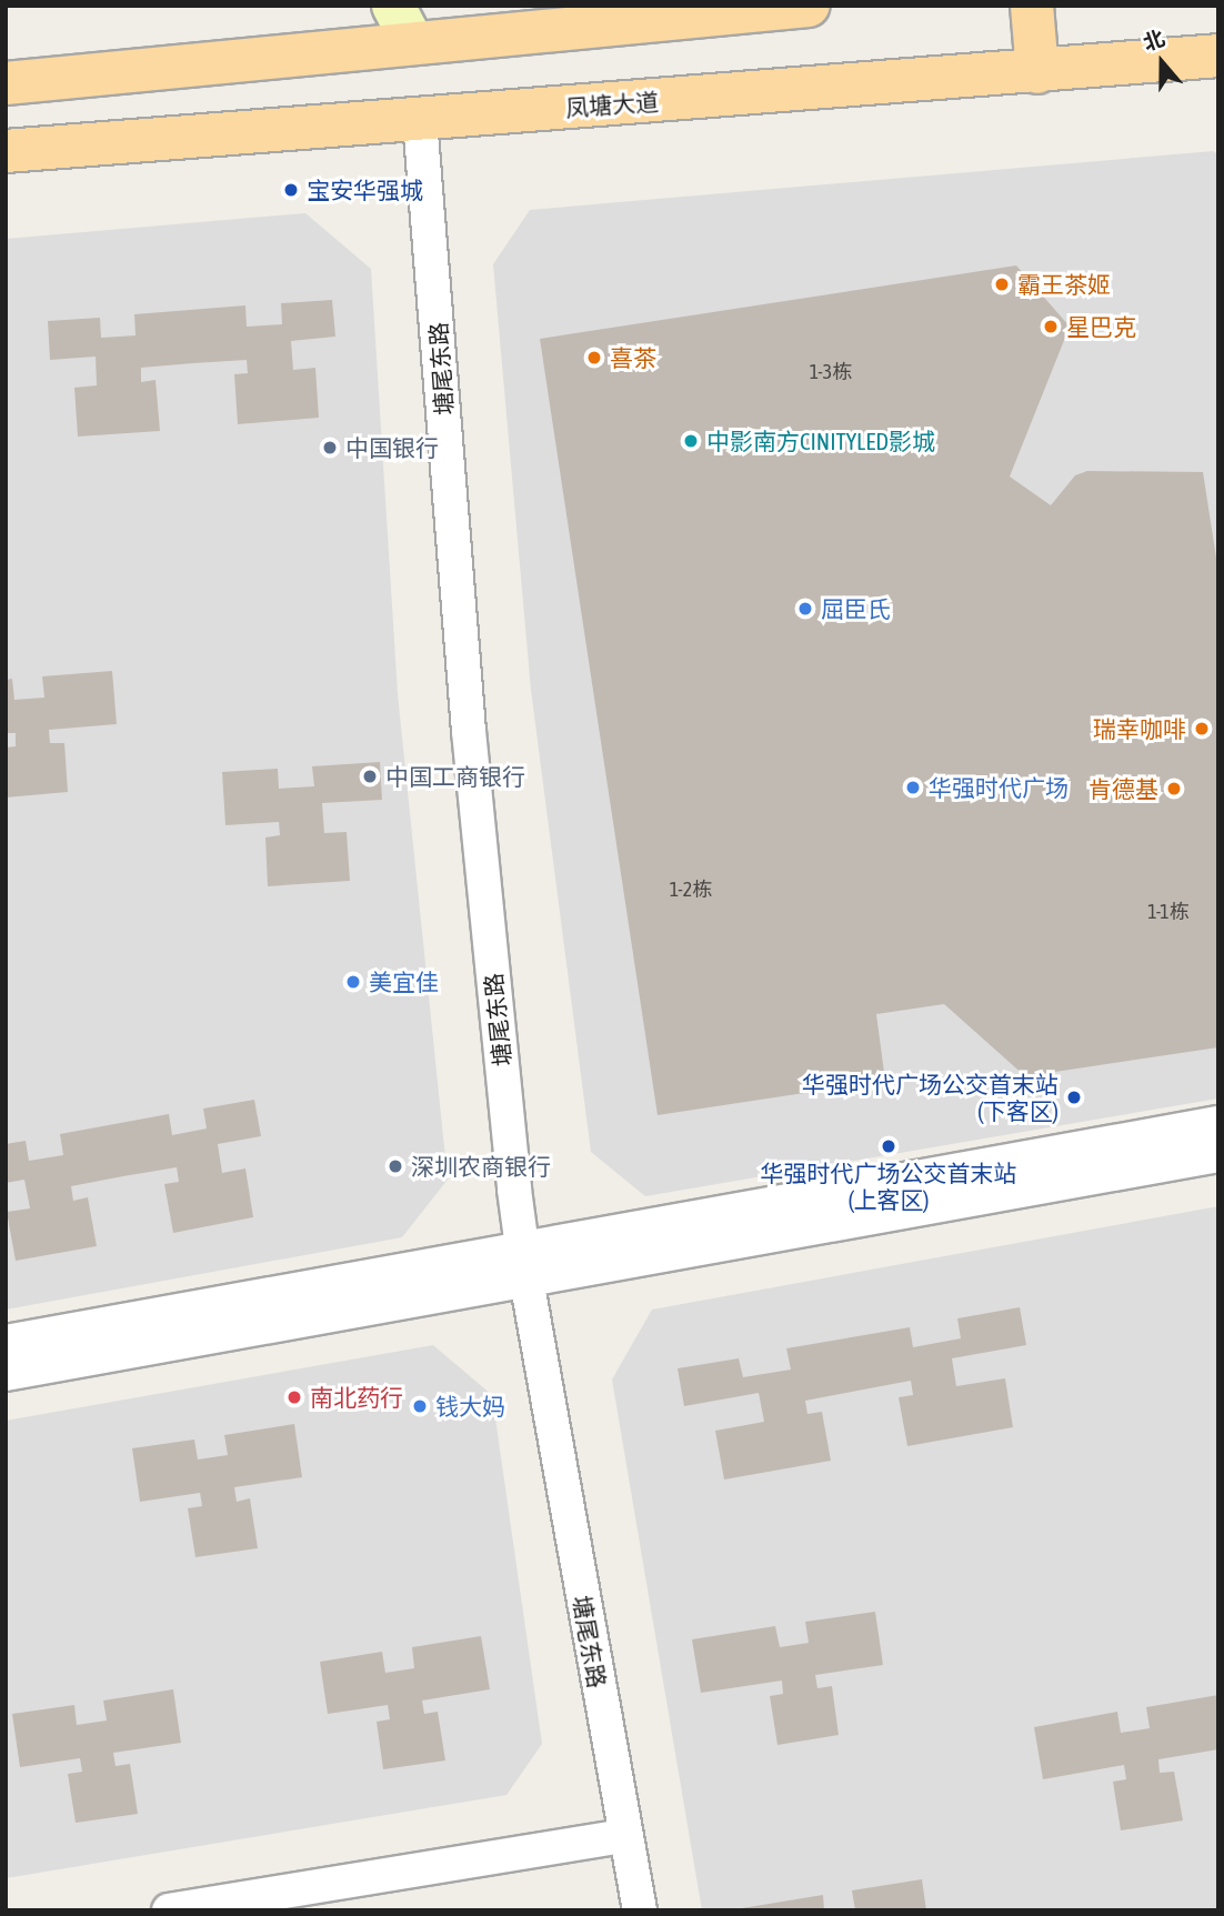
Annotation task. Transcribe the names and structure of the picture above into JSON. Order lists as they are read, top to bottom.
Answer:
{
  "streets": {
    "main road": ["凤塘大道"],
    "street": ["塘尾东路"]
  },
  "crossings": [
    ["凤塘大道", "塘尾东路"]
  ],
  "places": [
    "宝安华强城",
    "霸王茶姬",
    "星巴克",
    "喜茶",
    "中影南方CINITYLED影城",
    "中国银行",
    "屈臣氏",
    "瑞幸咖啡",
    "中国工商银行",
    "华强时代广场",
    "肯德基",
    "美宜佳",
    "华强时代广场公交首末站 (下客区)",
    "华强时代广场公交首末站 (上客区)",
    "深圳农商银行",
    "南北药行",
    "钱大妈"
  ],
  "house_numbers": ["1-3栋", "1-2栋", "1-1栋"],
  "north": "top"
}
